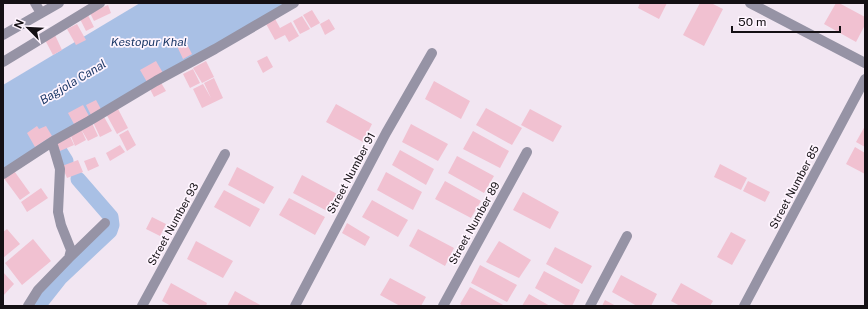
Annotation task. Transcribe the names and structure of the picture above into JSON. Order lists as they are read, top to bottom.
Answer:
{
  "streets": {
    "street": [
      "Street Number 91",
      "Street Number 85",
      "Street Number 89",
      "Street Number 93"
    ]
  },
  "water": ["Kestopur Khal", "Bagjola Canal"],
  "scale_bar": "50 m",
  "north": "top left"
}
